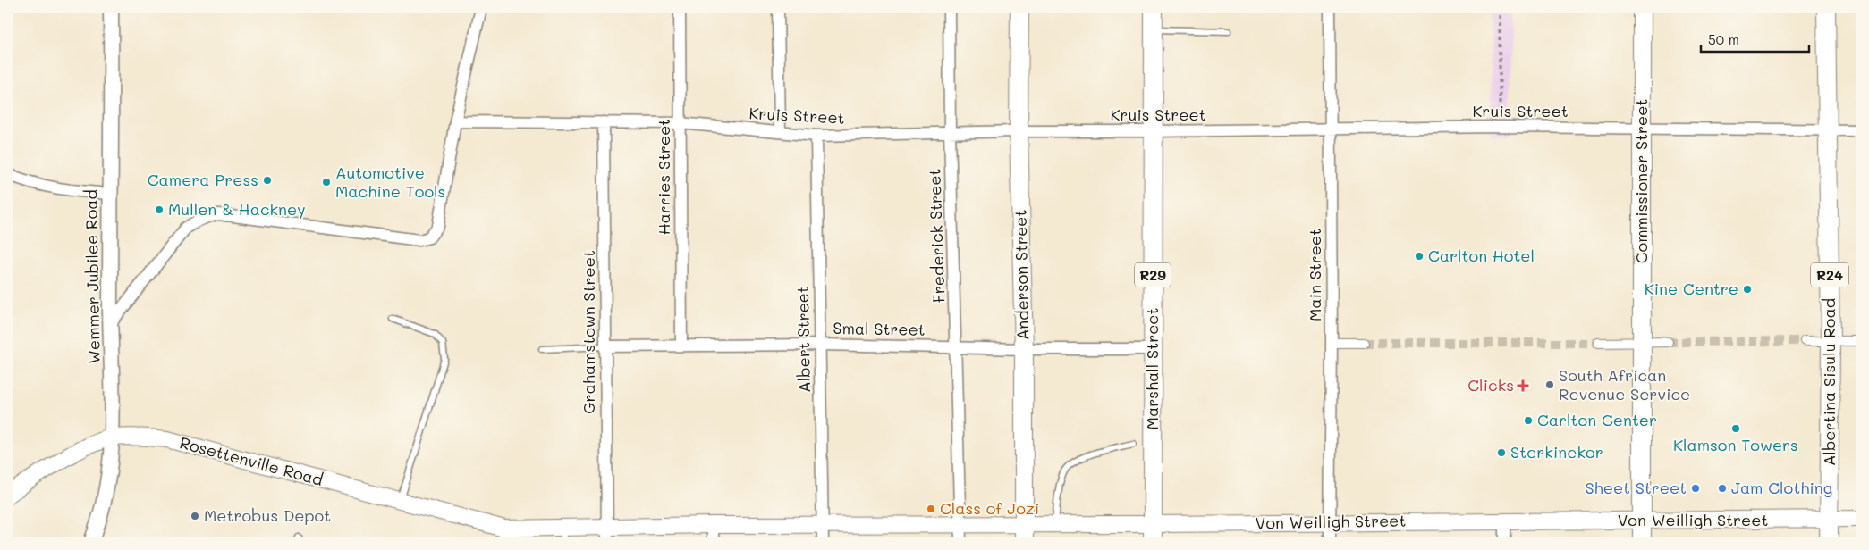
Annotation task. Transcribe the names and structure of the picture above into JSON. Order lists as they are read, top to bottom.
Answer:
{
  "streets": {
    "main road": [
      "Commissioner Street",
      "Anderson Street",
      "R29",
      "R24",
      "Marshall Street",
      "Albertina Sisulu Road",
      "Rosettenville Road",
      "Von Weilligh Street"
    ],
    "street": [
      "Kruis Street",
      "Harries Street",
      "Frederick Street",
      "Main Street",
      "Wemmer Jubilee Road",
      "Smal Street",
      "Grahamstown Street",
      "Albert Street"
    ]
  },
  "crossings": [
    ["Kruis Street", "Harries Street"],
    ["Kruis Street", "Commissioner Street"],
    ["Kruis Street", "Frederick Street"],
    ["Kruis Street", "Anderson Street"],
    ["Kruis Street", "Main Street"],
    ["Kruis Street", "Grahamstown Street"],
    ["Kruis Street", "Albert Street"],
    ["Kruis Street", "Marshall Street"],
    ["Kruis Street", "Albertina Sisulu Road"],
    ["Harries Street", "Smal Street"],
    ["Commissioner Street", "Von Weilligh Street"],
    ["Frederick Street", "Smal Street"],
    ["Frederick Street", "Von Weilligh Street"],
    ["Anderson Street", "Smal Street"],
    ["Anderson Street", "Von Weilligh Street"],
    ["Main Street", "Von Weilligh Street"],
    ["Wemmer Jubilee Road", "Rosettenville Road"],
    ["Smal Street", "Grahamstown Street"],
    ["Smal Street", "Albert Street"],
    ["Smal Street", "Marshall Street"],
    ["Grahamstown Street", "Von Weilligh Street"],
    ["Albert Street", "Von Weilligh Street"],
    ["Marshall Street", "Von Weilligh Street"],
    ["Albertina Sisulu Road", "Von Weilligh Street"],
    ["Rosettenville Road", "Von Weilligh Street"]
  ],
  "places": {
    "other": [
      "Camera Press",
      "Automotive Machine Tools",
      "Mullen & Hackney",
      "Carlton Hotel",
      "Kine Centre",
      "South African Revenue Service",
      "Carlton Center",
      "Klamson Towers",
      "Sterkinekor",
      "Sheet Street",
      "Jam Clothing",
      "Class of Jozi",
      "Metrobus Depot"
    ],
    "health": ["Clicks"]
  },
  "scale_bar": "50 m"
}
